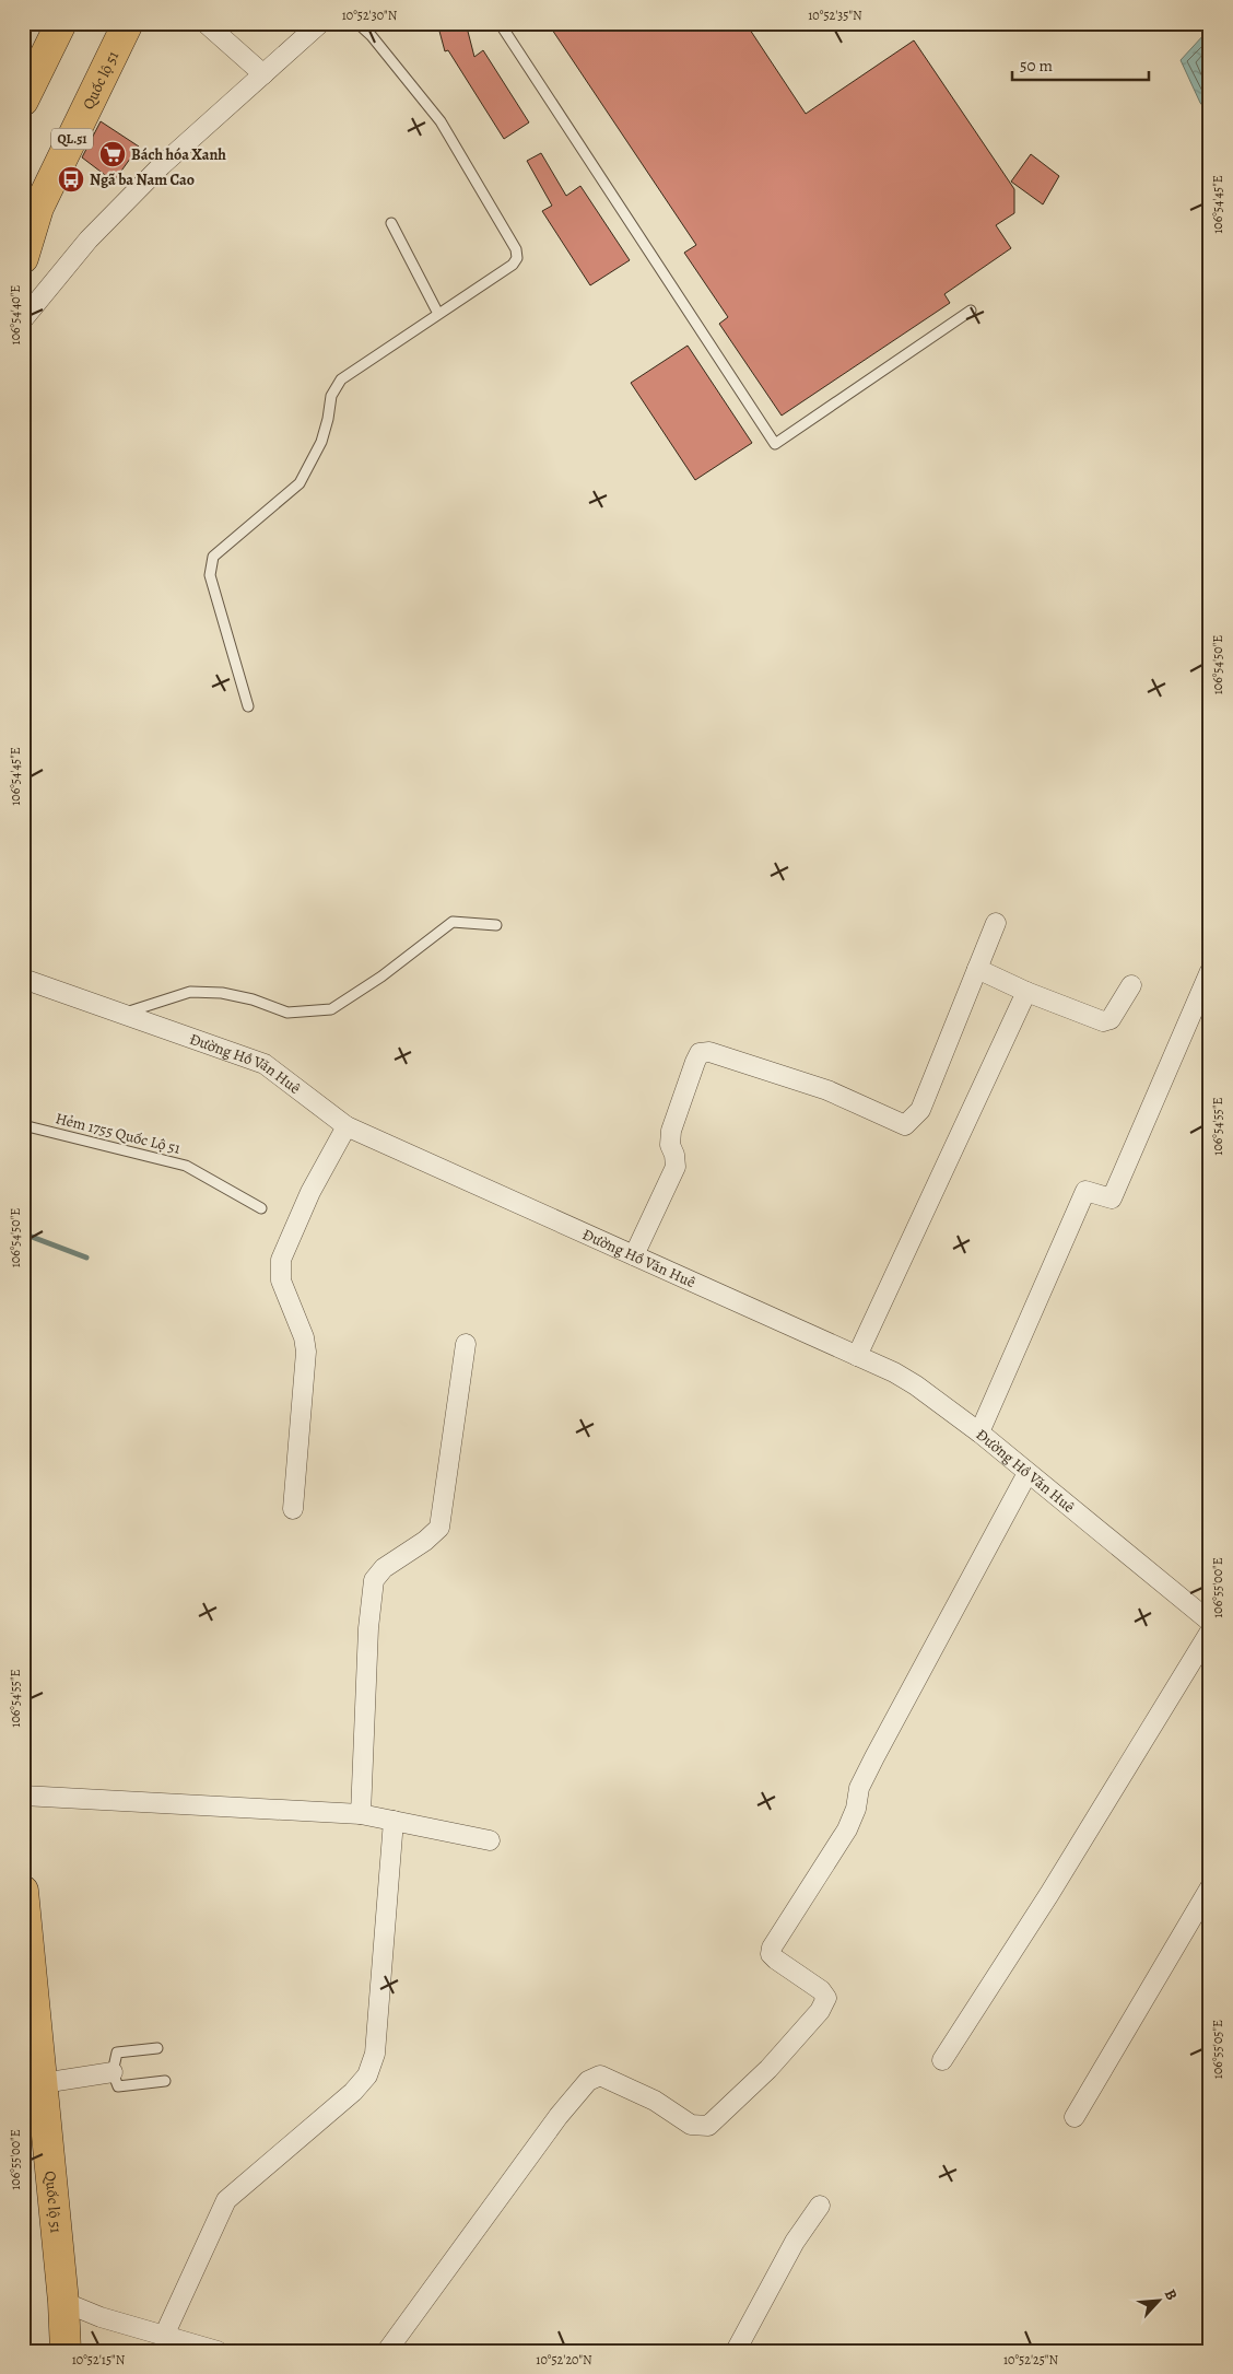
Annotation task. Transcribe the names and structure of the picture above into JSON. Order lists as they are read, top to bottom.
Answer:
{
  "streets": {
    "highway": ["Quốc lộ 51", "QL.51"],
    "street": ["Đường Hồ Văn Huê"],
    "lane": ["Hẻm 1755 Quốc Lộ 51"]
  },
  "places": {
    "supermarket": ["Bách hóa Xanh"],
    "bus stop": ["Ngã ba Nam Cao"]
  },
  "scale_bar": "50 m",
  "north": "top right",
  "coordinates": [
    "10°52'30\"N",
    "10°52'35\"N",
    "106°54'45\"E",
    "106°54'40\"E",
    "106°54'50\"E",
    "106°54'55\"E",
    "106°55'00\"E",
    "106°55'05\"E",
    "10°52'15\"N",
    "10°52'20\"N",
    "10°52'25\"N"
  ]
}
